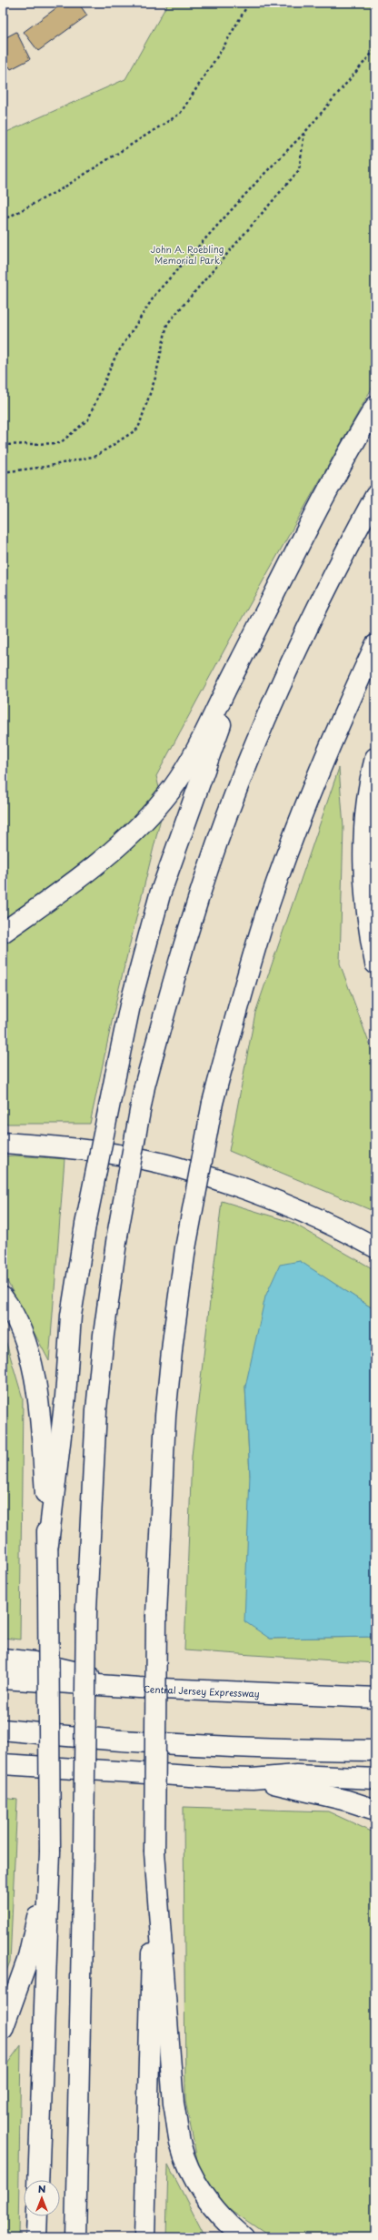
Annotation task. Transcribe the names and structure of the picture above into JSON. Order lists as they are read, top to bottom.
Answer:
{
  "streets": {
    "highway": ["Central Jersey Expressway"]
  },
  "parks": ["John A. Roebling Memorial Park"],
  "north": "top"
}
